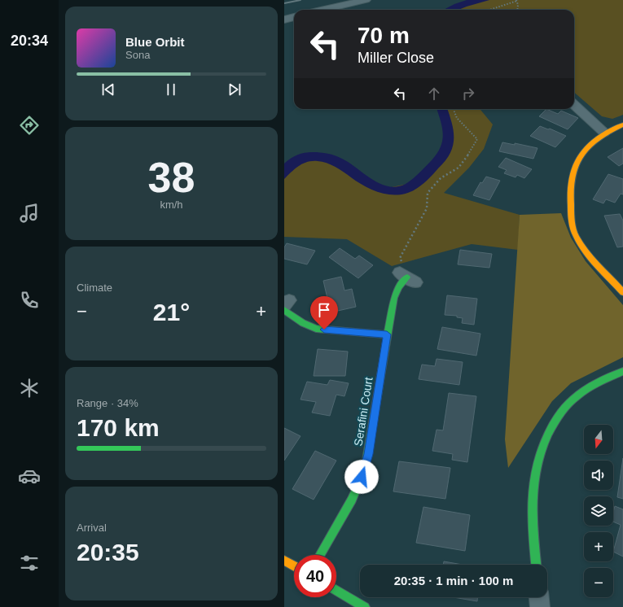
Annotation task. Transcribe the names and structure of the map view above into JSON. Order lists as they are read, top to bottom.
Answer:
{
  "streets": {
    "street": ["Serafini Court"]
  },
  "north": "bottom",
  "page": {
    "tabs": "20:34",
    "turn": ["70 m", "Miller Close"],
    "song": ["Blue Orbit", "Sona"],
    "tile": [
      ["38", "km/h"],
      "Climate",
      ["Range · 34%", "170 km"],
      ["Arrival", "20:35"]
    ],
    "heat": ["−", "21°", "+"],
    "map_buttons": ["+", "−"],
    "limit": "40",
    "trip": "20:35 · 1 min · 100 m"
  }
}
